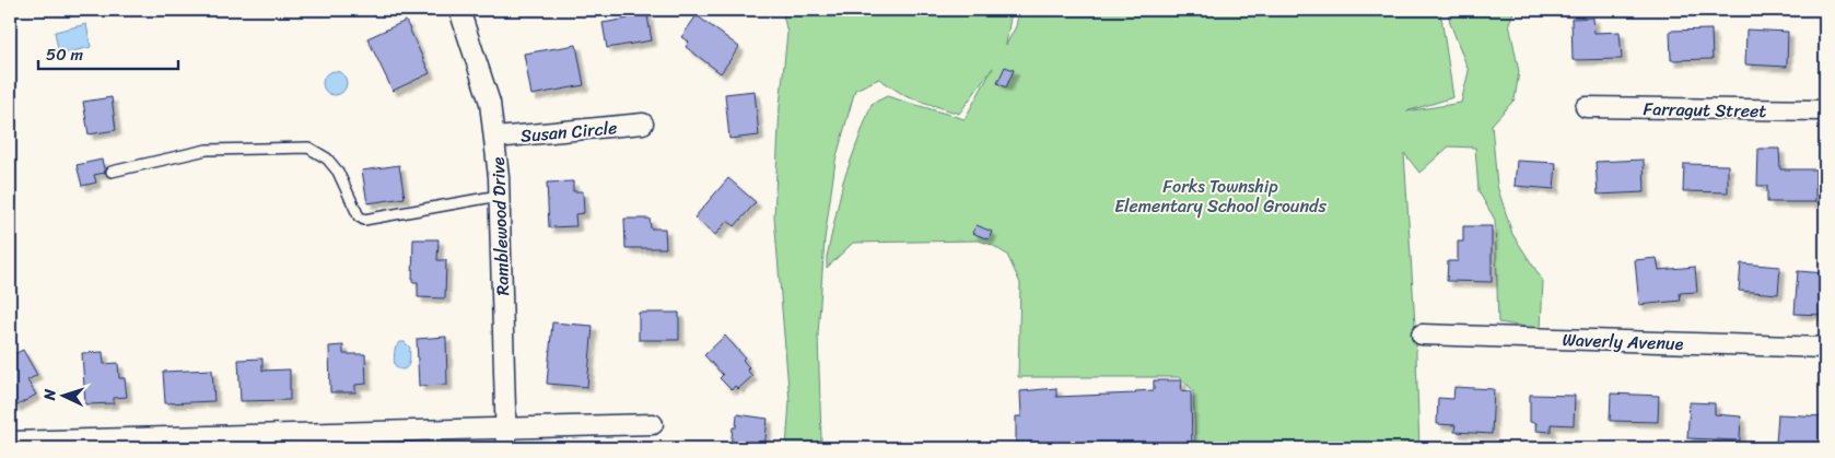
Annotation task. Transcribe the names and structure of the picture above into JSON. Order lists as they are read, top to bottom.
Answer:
{
  "streets": {
    "street": [
      "Farragut Street",
      "Susan Circle",
      "Ramblewood Drive",
      "Waverly Avenue"
    ]
  },
  "crossings": [
    ["Susan Circle", "Ramblewood Drive"]
  ],
  "parks": ["Forks Township Elementary School Grounds"],
  "scale_bar": "50 m",
  "north": "left"
}
